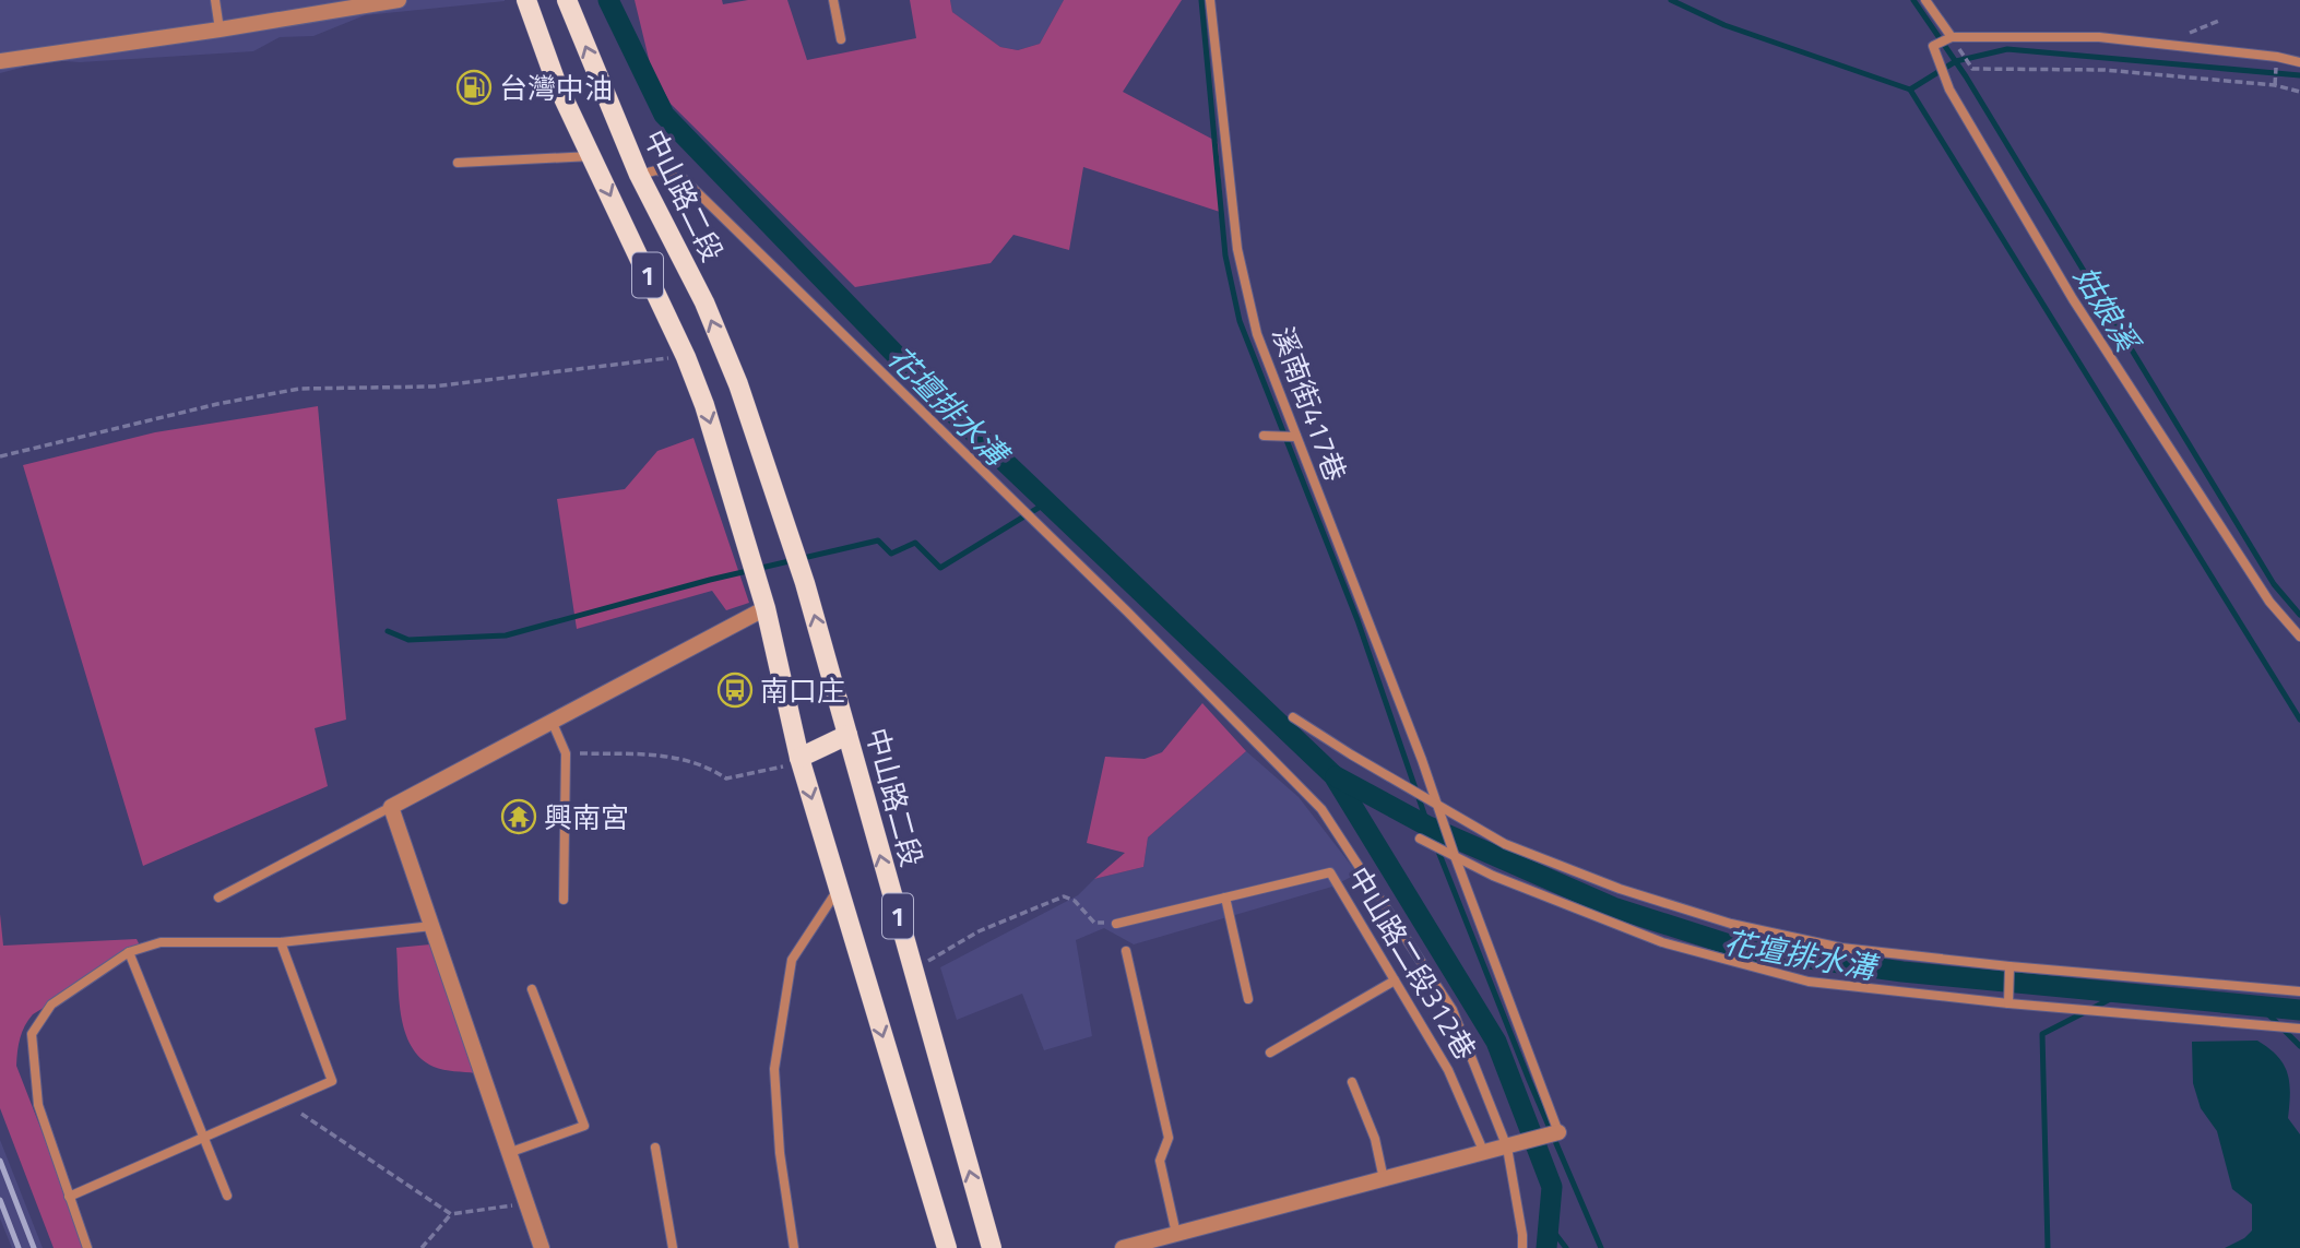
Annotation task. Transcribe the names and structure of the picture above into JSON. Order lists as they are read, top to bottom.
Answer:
{
  "streets": {
    "main road": ["中山路二段", "1"],
    "lane": ["溪南街417巷", "中山路二段312巷"]
  },
  "water": ["姑娘溪", "花壇排水溝"],
  "places": {
    "fuel station": ["台灣中油"],
    "bus stop": ["南口庄"],
    "temple": ["興南宮"]
  }
}
